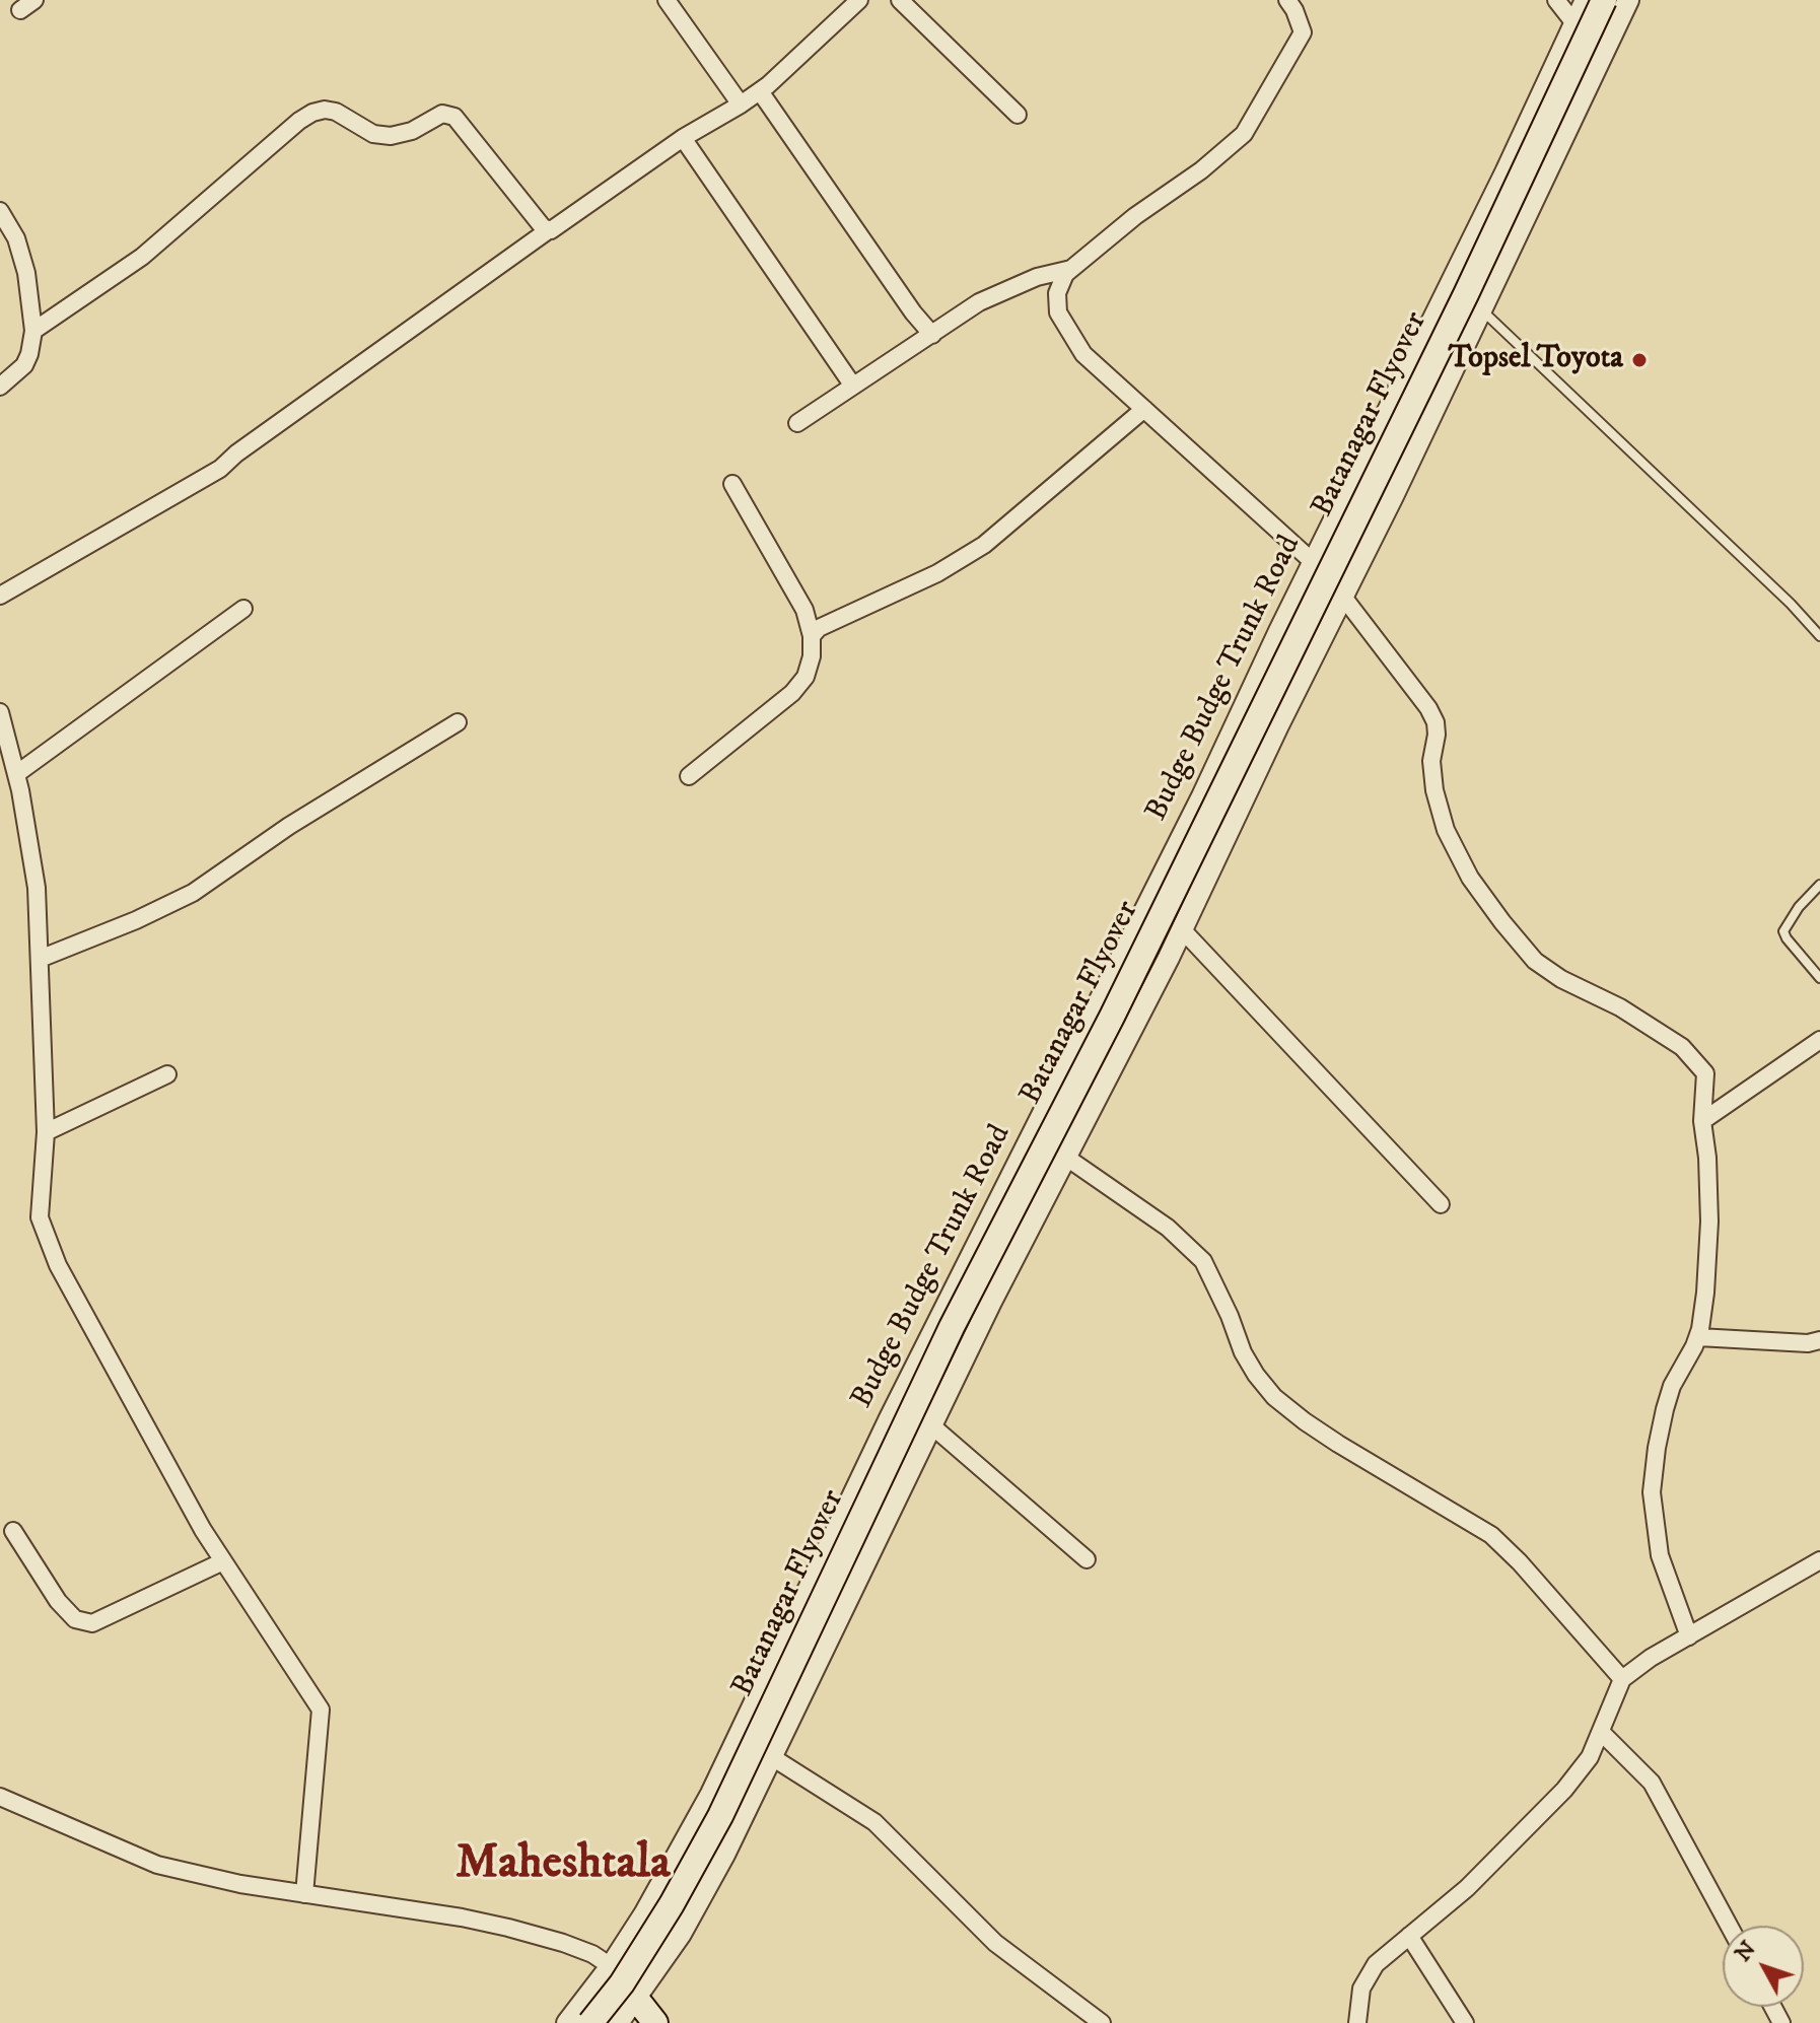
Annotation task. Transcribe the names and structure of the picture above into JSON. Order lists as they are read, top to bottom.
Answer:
{
  "streets": {
    "main road": ["Batanagar Flyover"],
    "street": ["Budge Budge Trunk Road"]
  },
  "districts": ["Maheshtala"],
  "places": ["Topsel Toyota"],
  "north": "top left"
}
